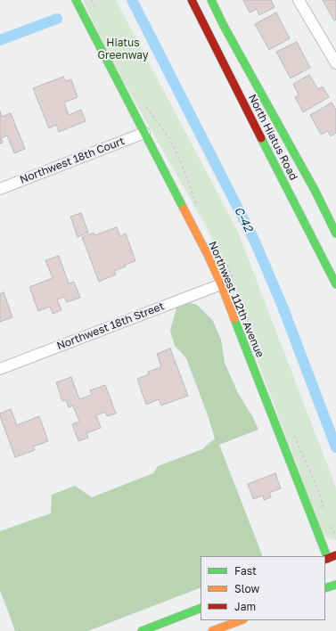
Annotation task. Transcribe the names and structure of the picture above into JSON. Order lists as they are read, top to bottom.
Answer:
{
  "streets": {
    "main road": ["North Hiatus Road", "Northwest 112th Avenue"],
    "street": ["Northwest 18th Court", "Northwest 18th Street"]
  },
  "crossings": [
    ["Northwest 18th Court", "Northwest 112th Avenue"],
    ["Northwest 112th Avenue", "Northwest 18th Street"]
  ],
  "water": ["C-42"],
  "parks": ["Hiatus Greenway"],
  "legend": ["Fast", "Slow", "Jam"]
}
